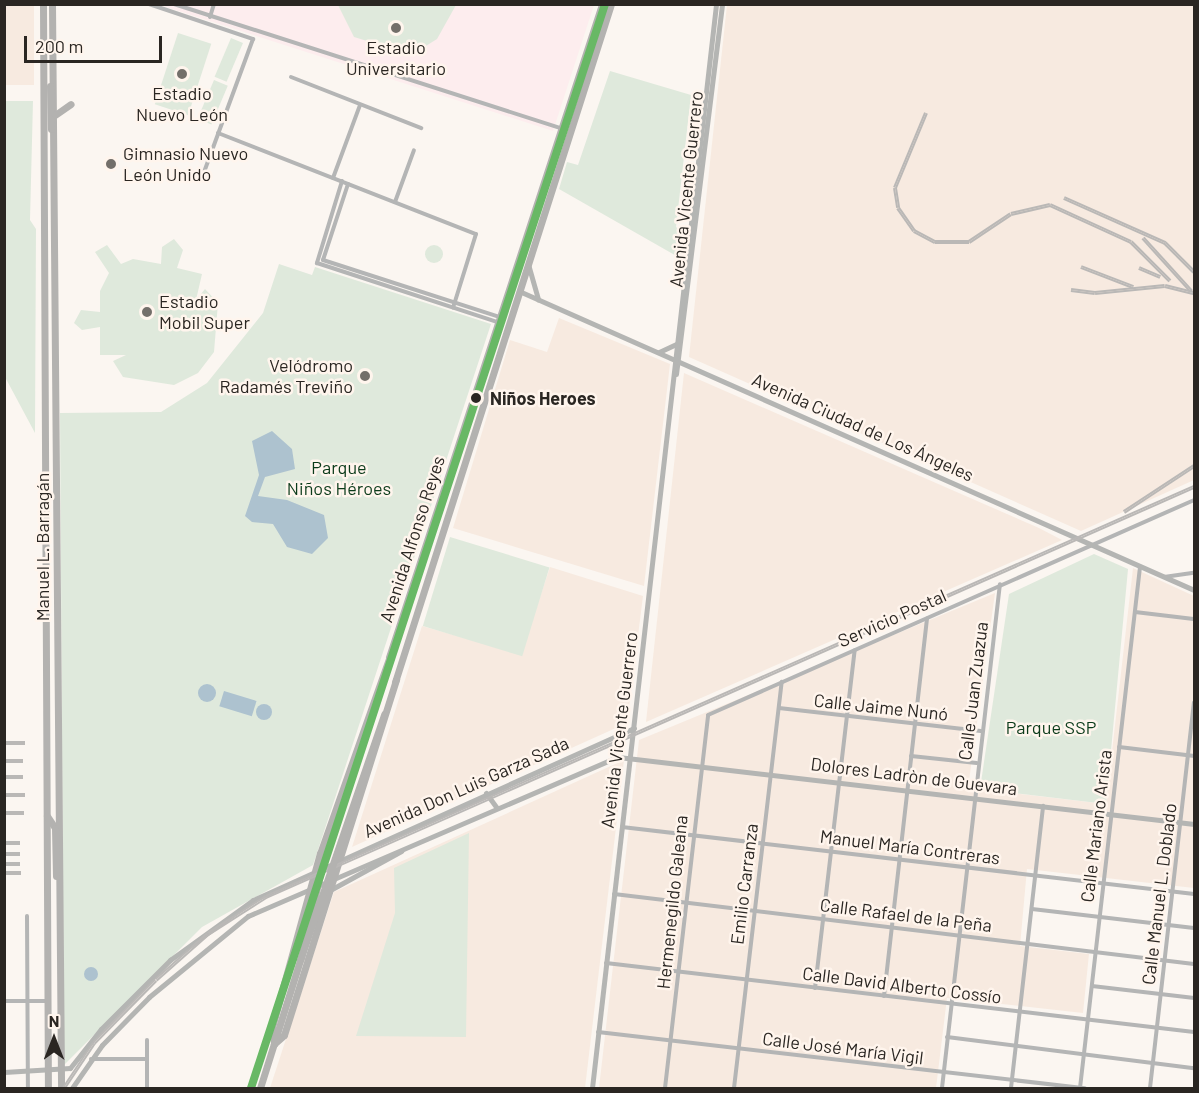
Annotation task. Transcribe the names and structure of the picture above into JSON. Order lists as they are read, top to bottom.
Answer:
{
  "streets": {
    "highway": ["Avenida Alfonso Reyes", "Manuel L. Barragán"],
    "street": [
      "Avenida Vicente Guerrero",
      "Avenida Ciudad de Los Ángeles",
      "Servicio Postal",
      "Calle Juan Zuazua",
      "Calle Jaime Nunó",
      "Dolores Ladròn de Guevara",
      "Avenida Don Luis Garza Sada",
      "Calle Mariano Arista",
      "Manuel María Contreras",
      "Emilio Carranza",
      "Calle Manuel L. Doblado",
      "Hermenegildo Galeana",
      "Calle Rafael de la Peña",
      "Calle David Alberto Cossío",
      "Calle José María Vigil"
    ]
  },
  "crossings": [
    ["Avenida Vicente Guerrero", "Avenida Ciudad de Los Ángeles"],
    ["Avenida Vicente Guerrero", "Dolores Ladròn de Guevara"],
    ["Avenida Vicente Guerrero", "Avenida Don Luis Garza Sada"],
    ["Avenida Vicente Guerrero", "Manuel María Contreras"],
    ["Avenida Vicente Guerrero", "Calle Rafael de la Peña"],
    ["Avenida Vicente Guerrero", "Calle David Alberto Cossío"],
    ["Avenida Vicente Guerrero", "Calle José María Vigil"],
    ["Avenida Ciudad de Los Ángeles", "Avenida Alfonso Reyes"],
    ["Avenida Ciudad de Los Ángeles", "Servicio Postal"],
    ["Avenida Ciudad de Los Ángeles", "Calle Mariano Arista"],
    ["Manuel L. Barragán", "Avenida Don Luis Garza Sada"],
    ["Servicio Postal", "Calle Juan Zuazua"],
    ["Servicio Postal", "Emilio Carranza"],
    ["Servicio Postal", "Hermenegildo Galeana"],
    ["Calle Juan Zuazua", "Calle Jaime Nunó"],
    ["Calle Juan Zuazua", "Dolores Ladròn de Guevara"],
    ["Calle Juan Zuazua", "Manuel María Contreras"],
    ["Calle Juan Zuazua", "Calle Rafael de la Peña"],
    ["Calle Juan Zuazua", "Calle David Alberto Cossío"],
    ["Calle Juan Zuazua", "Calle José María Vigil"],
    ["Calle Jaime Nunó", "Emilio Carranza"],
    ["Dolores Ladròn de Guevara", "Avenida Don Luis Garza Sada"],
    ["Dolores Ladròn de Guevara", "Calle Mariano Arista"],
    ["Dolores Ladròn de Guevara", "Emilio Carranza"],
    ["Dolores Ladròn de Guevara", "Calle Manuel L. Doblado"],
    ["Dolores Ladròn de Guevara", "Hermenegildo Galeana"],
    ["Calle Mariano Arista", "Manuel María Contreras"],
    ["Calle Mariano Arista", "Calle Rafael de la Peña"],
    ["Calle Mariano Arista", "Calle David Alberto Cossío"],
    ["Calle Mariano Arista", "Calle José María Vigil"],
    ["Manuel María Contreras", "Emilio Carranza"],
    ["Manuel María Contreras", "Calle Manuel L. Doblado"],
    ["Manuel María Contreras", "Hermenegildo Galeana"],
    ["Emilio Carranza", "Calle Rafael de la Peña"],
    ["Emilio Carranza", "Calle David Alberto Cossío"],
    ["Emilio Carranza", "Calle José María Vigil"],
    ["Calle Manuel L. Doblado", "Calle Rafael de la Peña"],
    ["Calle Manuel L. Doblado", "Calle David Alberto Cossío"],
    ["Calle Manuel L. Doblado", "Calle José María Vigil"],
    ["Hermenegildo Galeana", "Calle Rafael de la Peña"],
    ["Hermenegildo Galeana", "Calle David Alberto Cossío"],
    ["Hermenegildo Galeana", "Calle José María Vigil"]
  ],
  "parks": ["Parque Niños Héroes", "Parque SSP"],
  "places": [
    "Estadio Universitario",
    "Estadio Nuevo León",
    "Gimnasio Nuevo León Unido",
    "Estadio Mobil Super",
    "Velódromo Radamés Treviño",
    "Niños Heroes"
  ],
  "scale_bar": "200 m",
  "north": "top"
}
